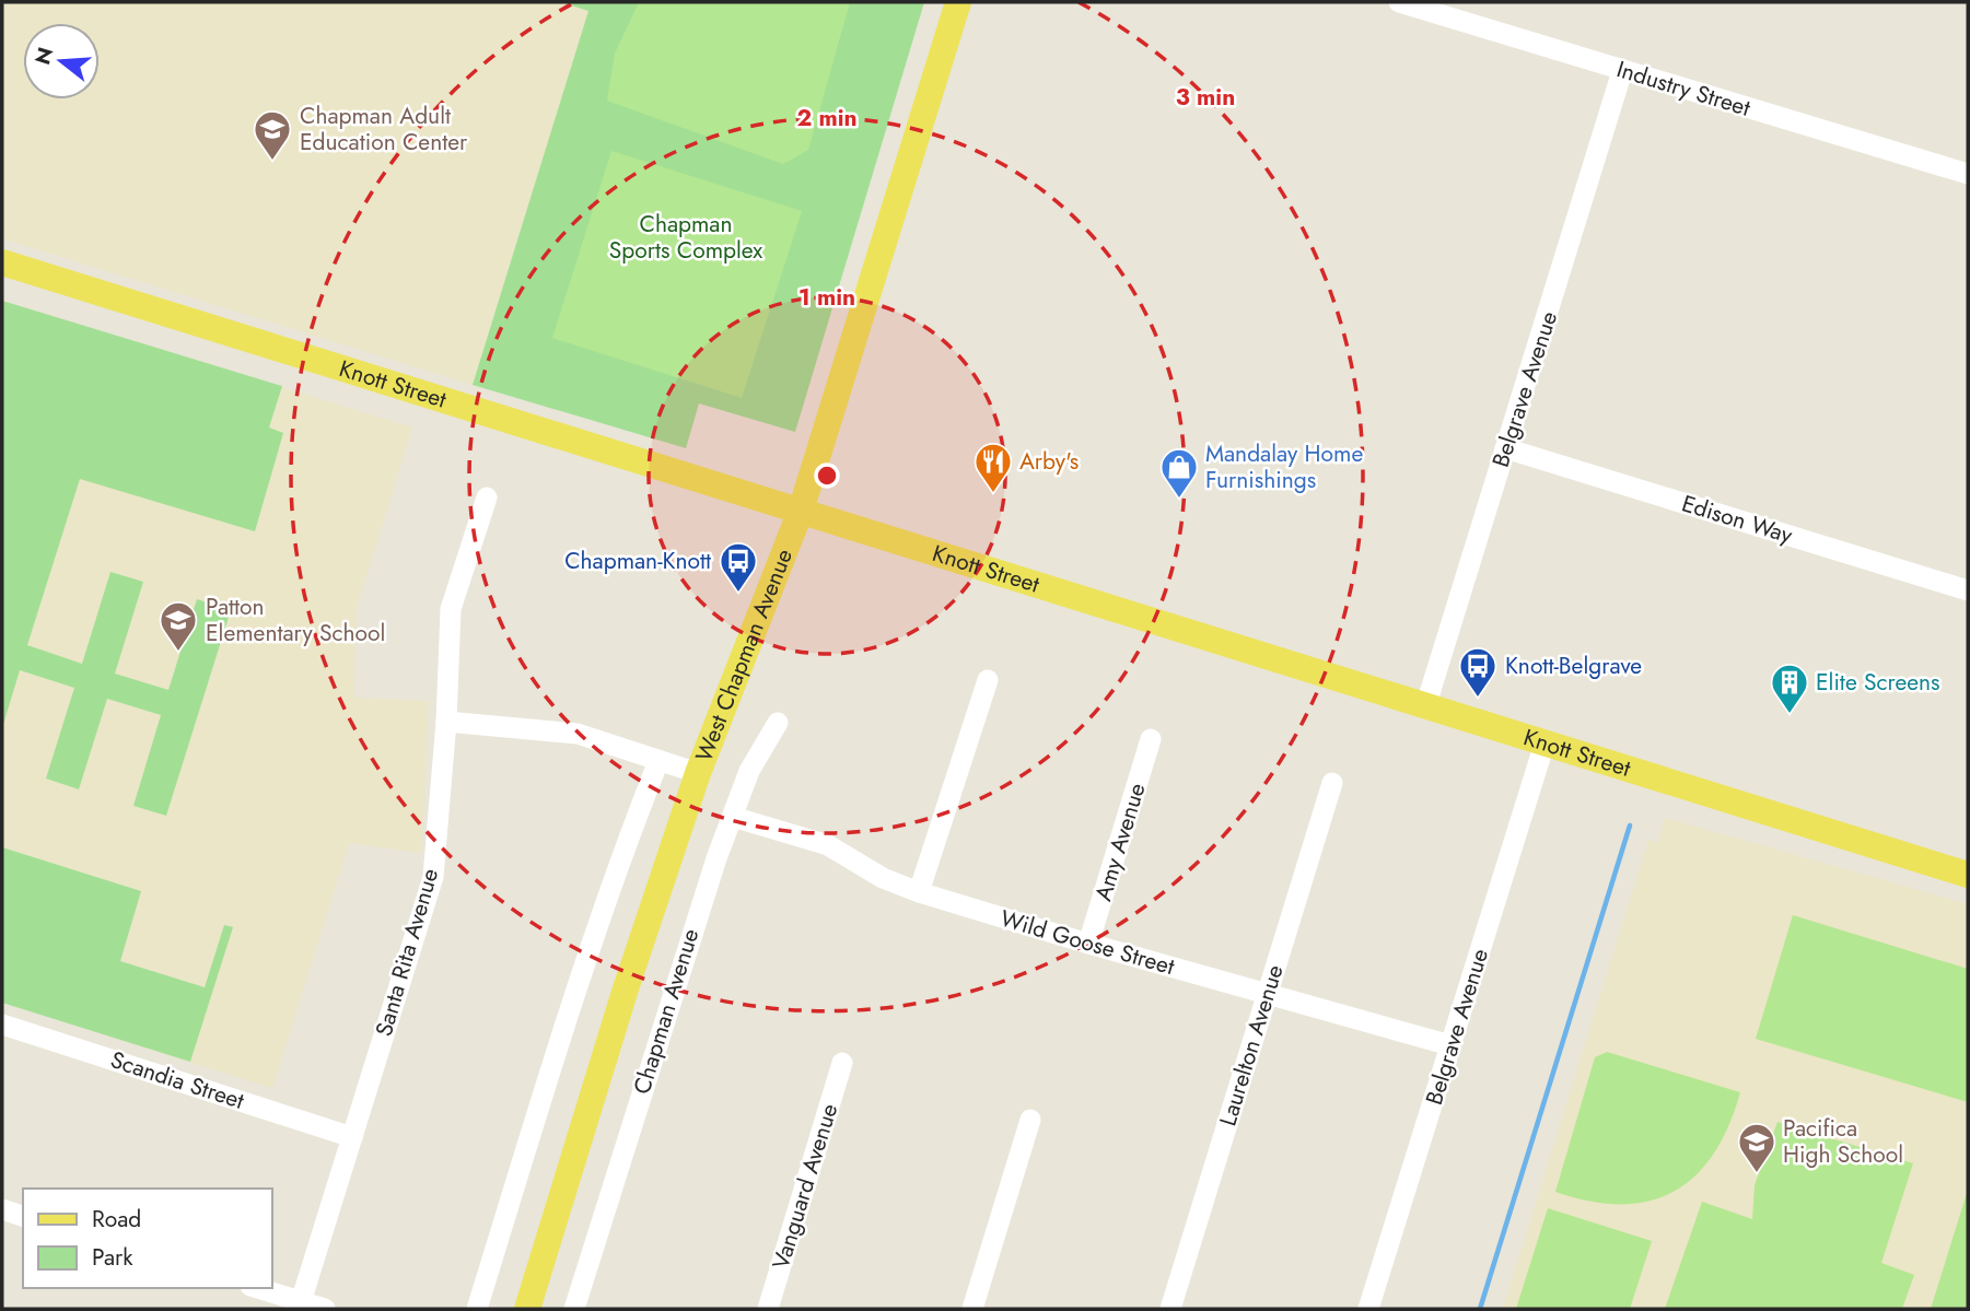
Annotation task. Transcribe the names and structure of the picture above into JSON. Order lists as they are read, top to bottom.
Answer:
{
  "streets": {
    "main road": ["Knott Street", "West Chapman Avenue"],
    "street": [
      "Industry Street",
      "Belgrave Avenue",
      "Edison Way",
      "Amy Avenue",
      "Wild Goose Street",
      "Santa Rita Avenue",
      "Chapman Avenue",
      "Laurelton Avenue",
      "Scandia Street",
      "Vanguard Avenue"
    ]
  },
  "crossings": [
    ["Industry Street", "Belgrave Avenue"],
    ["Knott Street", "Belgrave Avenue"],
    ["Knott Street", "West Chapman Avenue"],
    ["Belgrave Avenue", "Edison Way"],
    ["Belgrave Avenue", "Wild Goose Street"],
    ["Amy Avenue", "Wild Goose Street"],
    ["Wild Goose Street", "Chapman Avenue"],
    ["Wild Goose Street", "Laurelton Avenue"],
    ["Santa Rita Avenue", "Scandia Street"]
  ],
  "parks": ["Chapman Sports Complex"],
  "places": {
    "school or university": ["Chapman Adult Education Center", "Patton Elementary School", "Pacifica High School"],
    "restaurant": ["Arby's"],
    "shop": ["Mandalay Home Furnishings"],
    "bus stop": ["Chapman-Knott", "Knott-Belgrave"],
    "building": ["Elite Screens"]
  },
  "legend": ["Road", "Park"],
  "north": "left",
  "rings": ["3 min", "2 min", "1 min"]
}
